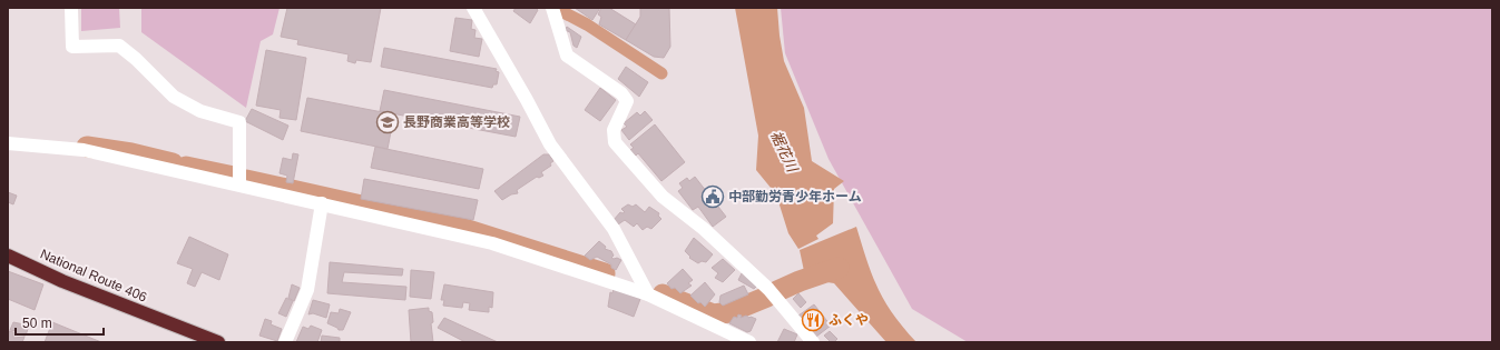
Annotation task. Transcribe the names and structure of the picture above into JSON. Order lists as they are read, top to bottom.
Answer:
{
  "streets": {
    "highway": ["National Route 406"]
  },
  "water": ["裾花川"],
  "places": {
    "school or university": ["長野商業高等学校"],
    "public building": ["中部勤労青少年ホーム"],
    "restaurant": ["ふくや"]
  },
  "scale_bar": "50 m"
}
